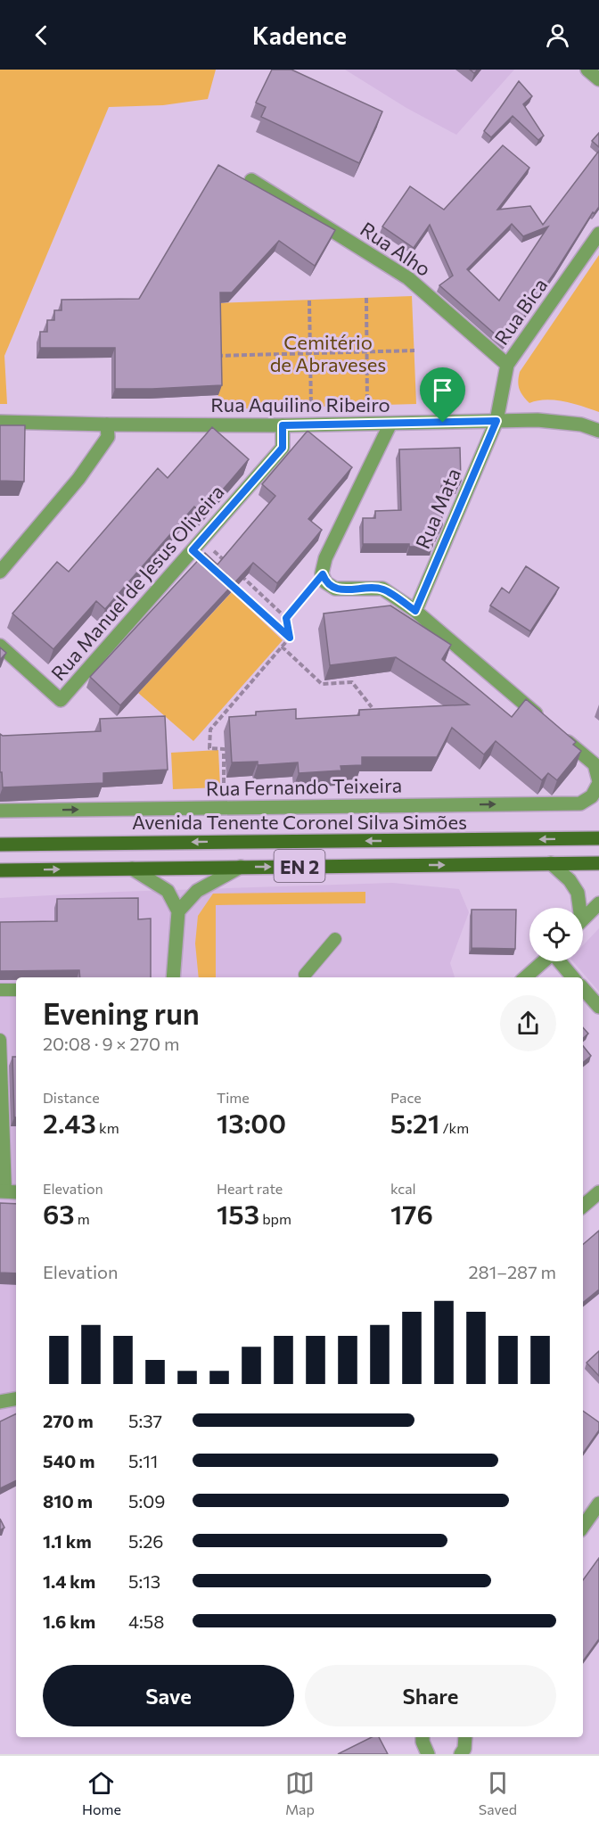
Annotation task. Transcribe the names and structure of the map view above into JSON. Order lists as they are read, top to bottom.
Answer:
{
  "streets": {
    "main road": ["Avenida Tenente Coronel Silva Simões", "EN 2"],
    "street": [
      "Rua Alho",
      "Rua Bica",
      "Rua Aquilino Ribeiro",
      "Rua Mata",
      "Rua Manuel de Jesus Oliveira",
      "Rua Fernando Teixeira"
    ]
  },
  "crossings": [
    ["Rua Alho", "Rua Bica"],
    ["Rua Bica", "Rua Aquilino Ribeiro"],
    ["Rua Bica", "Rua Mata"],
    ["Rua Aquilino Ribeiro", "Rua Mata"],
    ["Rua Aquilino Ribeiro", "Rua Manuel de Jesus Oliveira"],
    ["Rua Mata", "Rua Fernando Teixeira"]
  ],
  "one_way": ["Rua Fernando Teixeira"],
  "parks": ["Cemitério de Abraveses"],
  "page": {
    "header": "Kadence",
    "heading": ["Evening run", "20:08 · 9 × 270 m"],
    "stats": [
      ["Distance", "2.43 km"],
      ["Time", "13:00"],
      ["Pace", "5:21 /km"],
      ["Elevation", "63 m"],
      ["Heart rate", "153 bpm"],
      ["kcal", "176"]
    ],
    "chart": ["Elevation", "281–287 m"],
    "list": [
      {
        "name": "270 m",
        "note": "5:37"
      },
      {
        "name": "540 m",
        "note": "5:11"
      },
      {
        "name": "810 m",
        "note": "5:09"
      },
      {
        "name": "1.1 km",
        "note": "5:26"
      },
      {
        "name": "1.4 km",
        "note": "5:13"
      },
      {
        "name": "1.6 km",
        "note": "4:58"
      }
    ],
    "buttons": ["Save", "Share"],
    "tabs": ["Home", "Map", "Saved"]
  }
}
